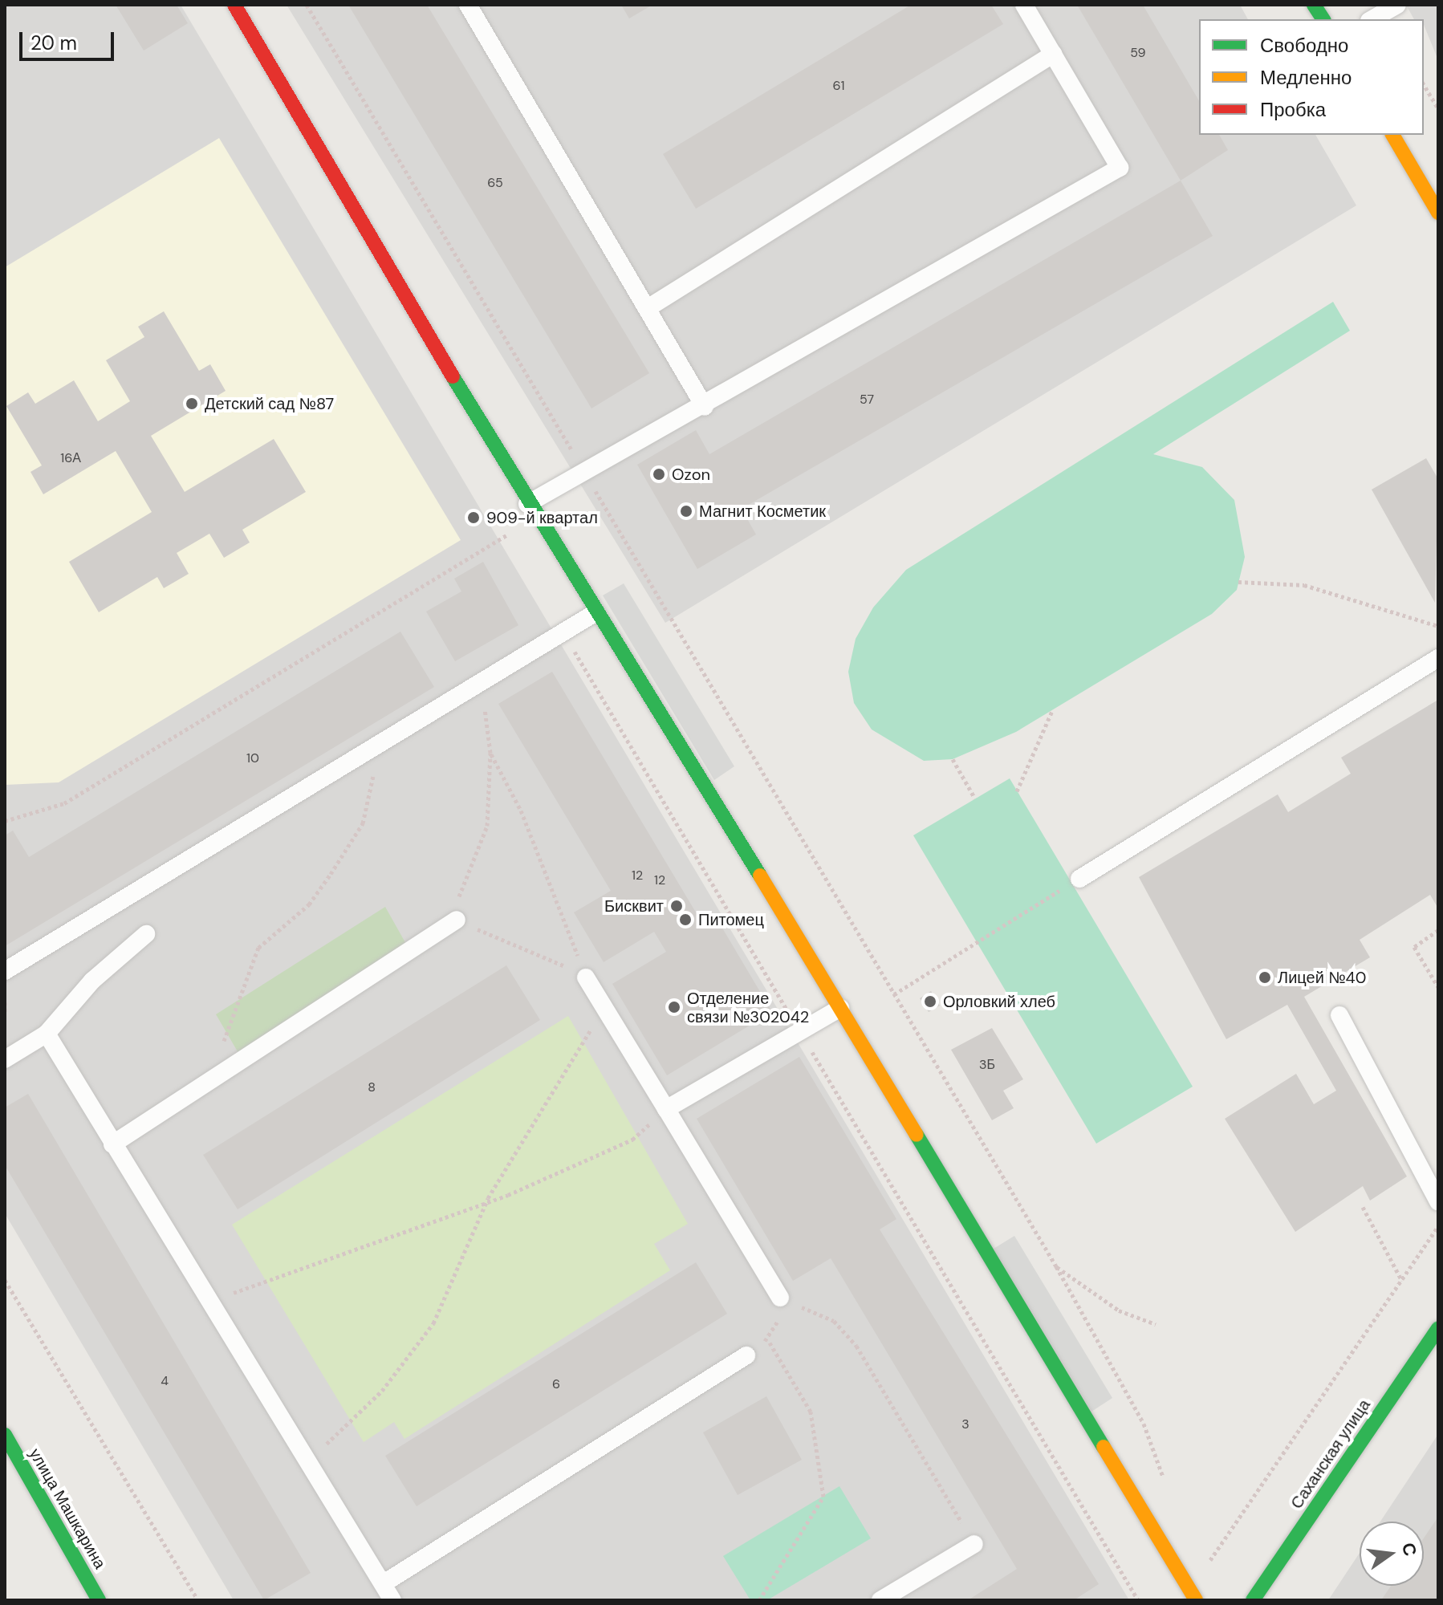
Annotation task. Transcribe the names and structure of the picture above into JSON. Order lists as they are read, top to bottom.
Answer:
{
  "streets": {
    "street": ["Саханская улица", "улица Машкарина"]
  },
  "places": [
    "Детский сад №87",
    "Ozon",
    "Магнит Косметик",
    "909-й квартал",
    "Бисквит",
    "Питомец",
    "Лицей №40",
    "Орловкий хлеб",
    "Отделение связи №302042"
  ],
  "house_numbers": [
    "59",
    "61",
    "65",
    "57",
    "16А",
    "10",
    "12",
    "12",
    "3Б",
    "8",
    "4",
    "6",
    "3"
  ],
  "legend": ["Свободно", "Медленно", "Пробка"],
  "scale_bar": "20 m",
  "north": "right"
}
